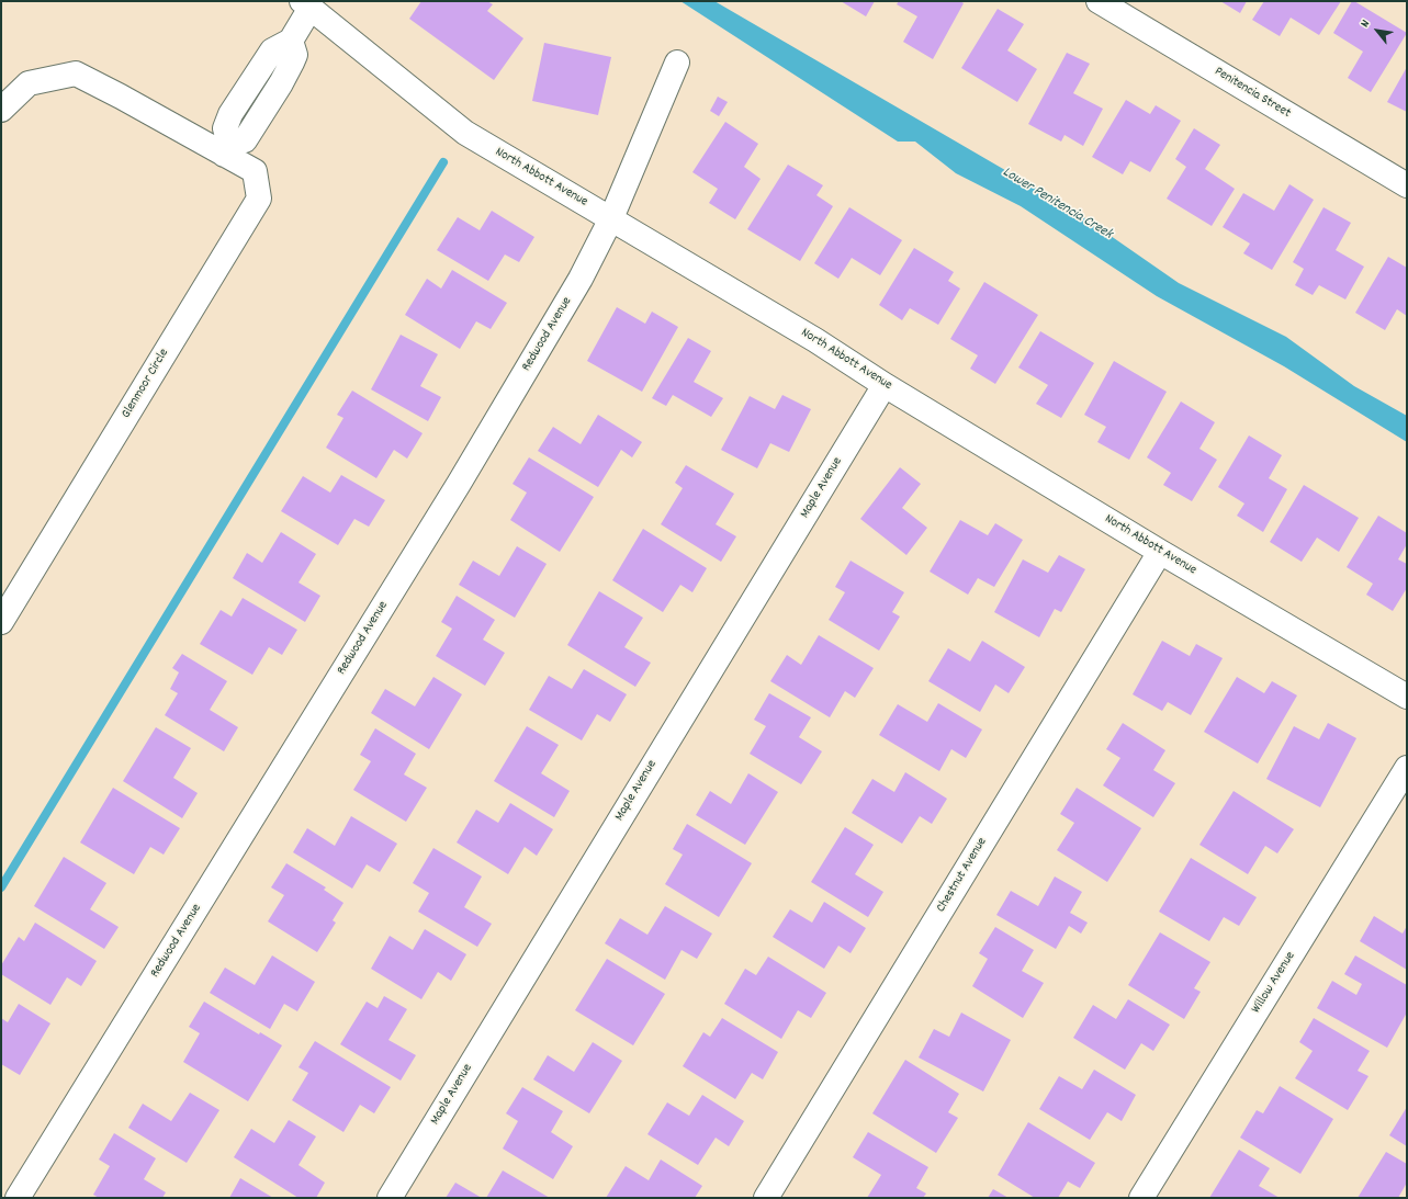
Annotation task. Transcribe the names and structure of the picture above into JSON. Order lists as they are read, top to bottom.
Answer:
{
  "streets": {
    "street": [
      "Penitencia Street",
      "North Abbott Avenue",
      "Redwood Avenue",
      "Glenmoor Circle",
      "Maple Avenue",
      "Chestnut Avenue",
      "Willow Avenue"
    ]
  },
  "crossings": [
    ["North Abbott Avenue", "Redwood Avenue"],
    ["North Abbott Avenue", "Maple Avenue"],
    ["North Abbott Avenue", "Chestnut Avenue"]
  ],
  "water": ["Lower Penitencia Creek"],
  "north": "top left"
}
